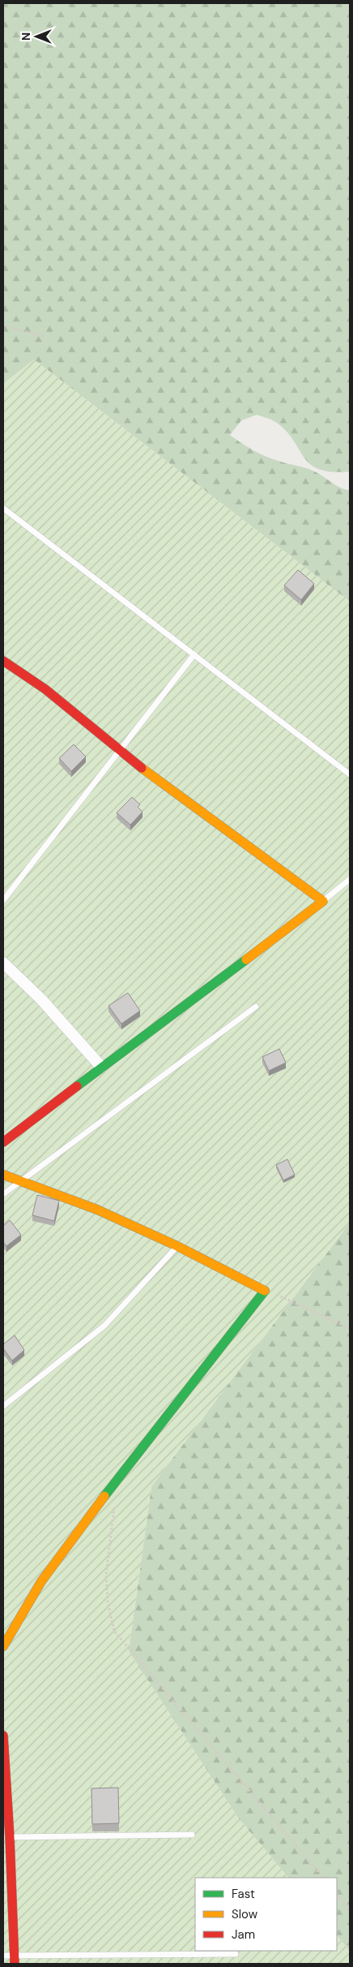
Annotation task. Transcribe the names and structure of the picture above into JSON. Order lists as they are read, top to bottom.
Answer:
{
  "legend": ["Fast", "Slow", "Jam"],
  "north": "left"
}
